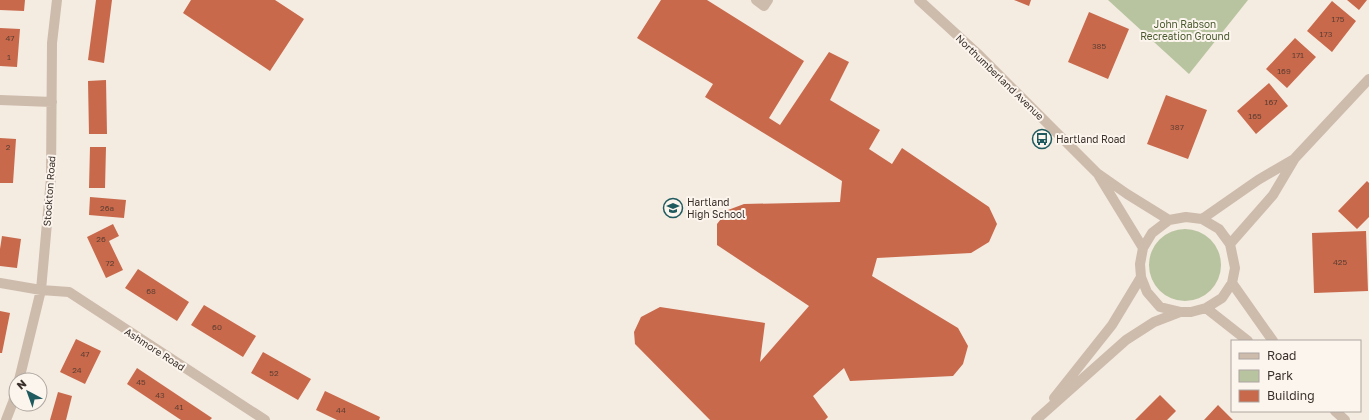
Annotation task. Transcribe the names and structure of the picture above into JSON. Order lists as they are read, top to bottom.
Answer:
{
  "streets": {
    "street": ["Northumberland Avenue", "Stockton Road", "Ashmore Road"]
  },
  "crossings": [
    ["Stockton Road", "Ashmore Road"]
  ],
  "parks": ["John Rabson Recreation Ground"],
  "places": {
    "bus stop": ["Hartland Road"],
    "school or university": ["Hartland High School"]
  },
  "house_numbers": [
    "175",
    "173",
    "47",
    "385",
    "171",
    "1",
    "169",
    "167",
    "165",
    "387",
    "2",
    "26a",
    "26",
    "425",
    "72",
    "68",
    "60",
    "47",
    "24",
    "52",
    "45",
    "43",
    "41",
    "44"
  ],
  "legend": ["Road", "Park", "Building"],
  "north": "top left"
}
